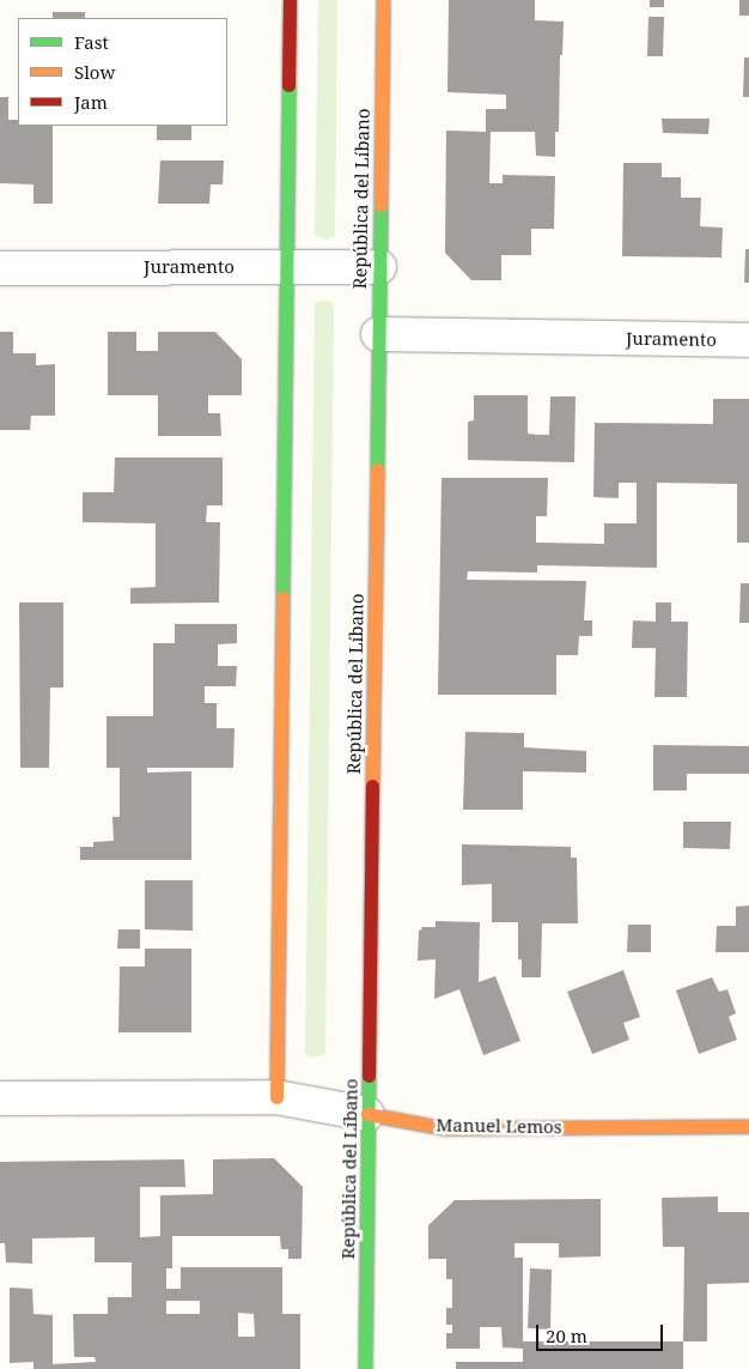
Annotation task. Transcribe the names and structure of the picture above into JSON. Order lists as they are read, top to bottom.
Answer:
{
  "streets": {
    "street": ["República del Líbano", "Juramento", "Manuel Lemos"]
  },
  "crossings": [
    ["República del Líbano", "Juramento"],
    ["República del Líbano", "Manuel Lemos"]
  ],
  "legend": ["Fast", "Slow", "Jam"],
  "scale_bar": "20 m"
}
